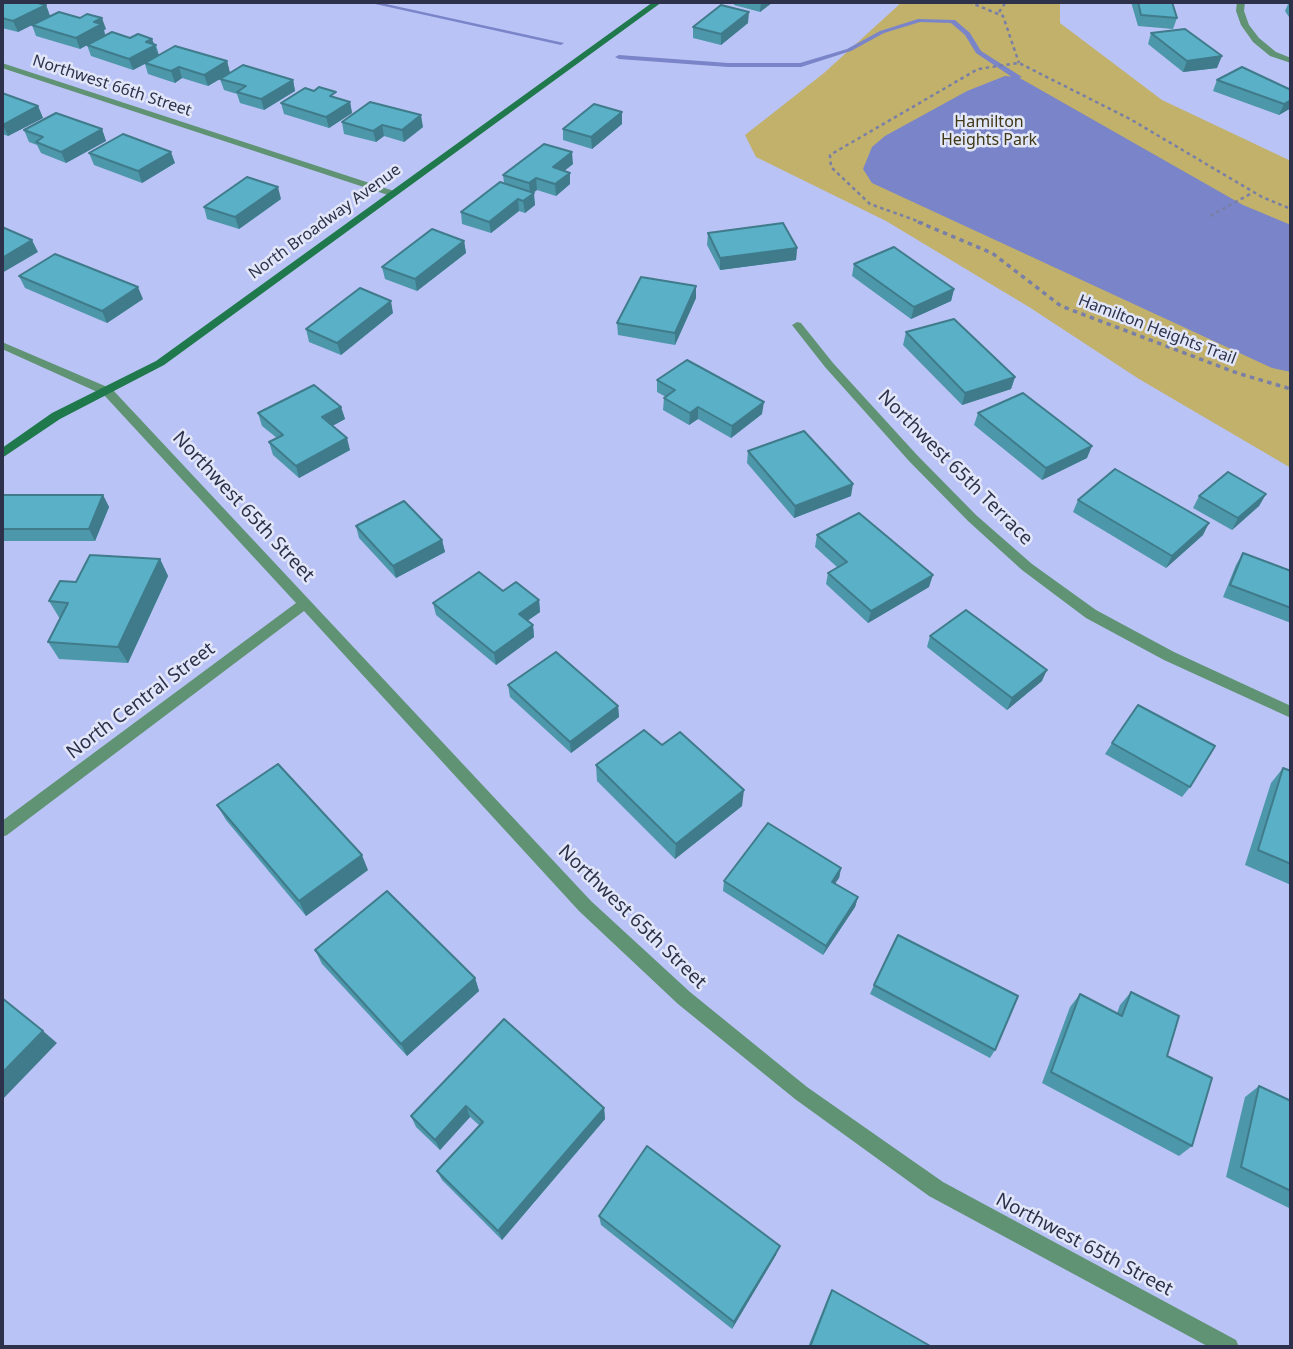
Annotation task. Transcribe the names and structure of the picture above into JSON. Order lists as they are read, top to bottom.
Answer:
{
  "streets": {
    "street": [
      "Northwest 66th Street",
      "North Broadway Avenue",
      "Northwest 65th Terrace",
      "Northwest 65th Street",
      "North Central Street"
    ],
    "path": ["Hamilton Heights Trail"]
  },
  "crossings": [
    ["Northwest 66th Street", "North Broadway Avenue"],
    ["North Broadway Avenue", "Northwest 65th Street"],
    ["Northwest 65th Street", "North Central Street"]
  ],
  "parks": ["Hamilton Heights Park"]
}
